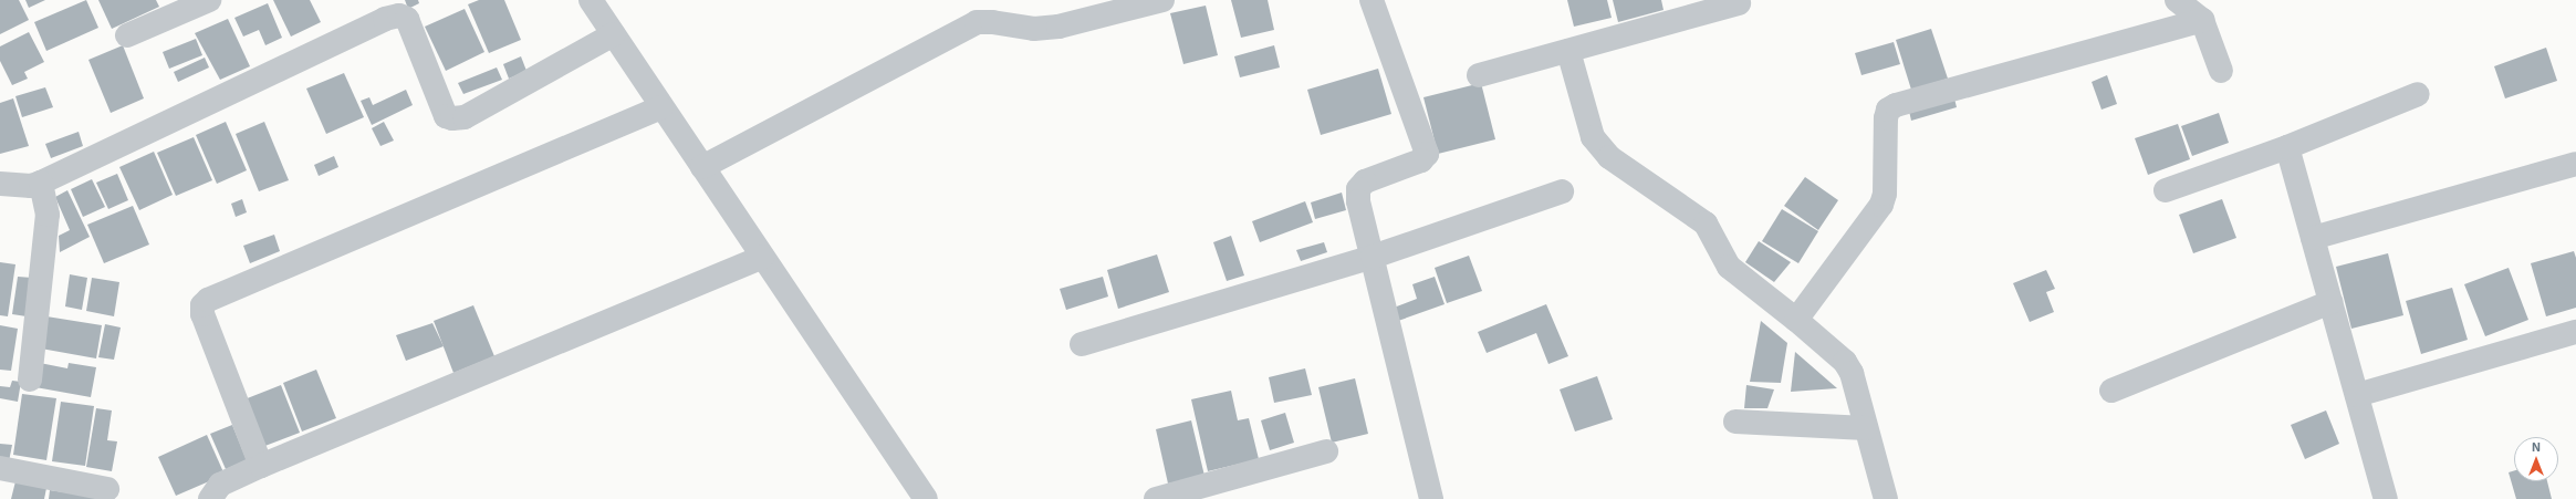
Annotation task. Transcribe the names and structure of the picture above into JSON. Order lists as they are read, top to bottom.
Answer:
{
  "north": "top"
}
